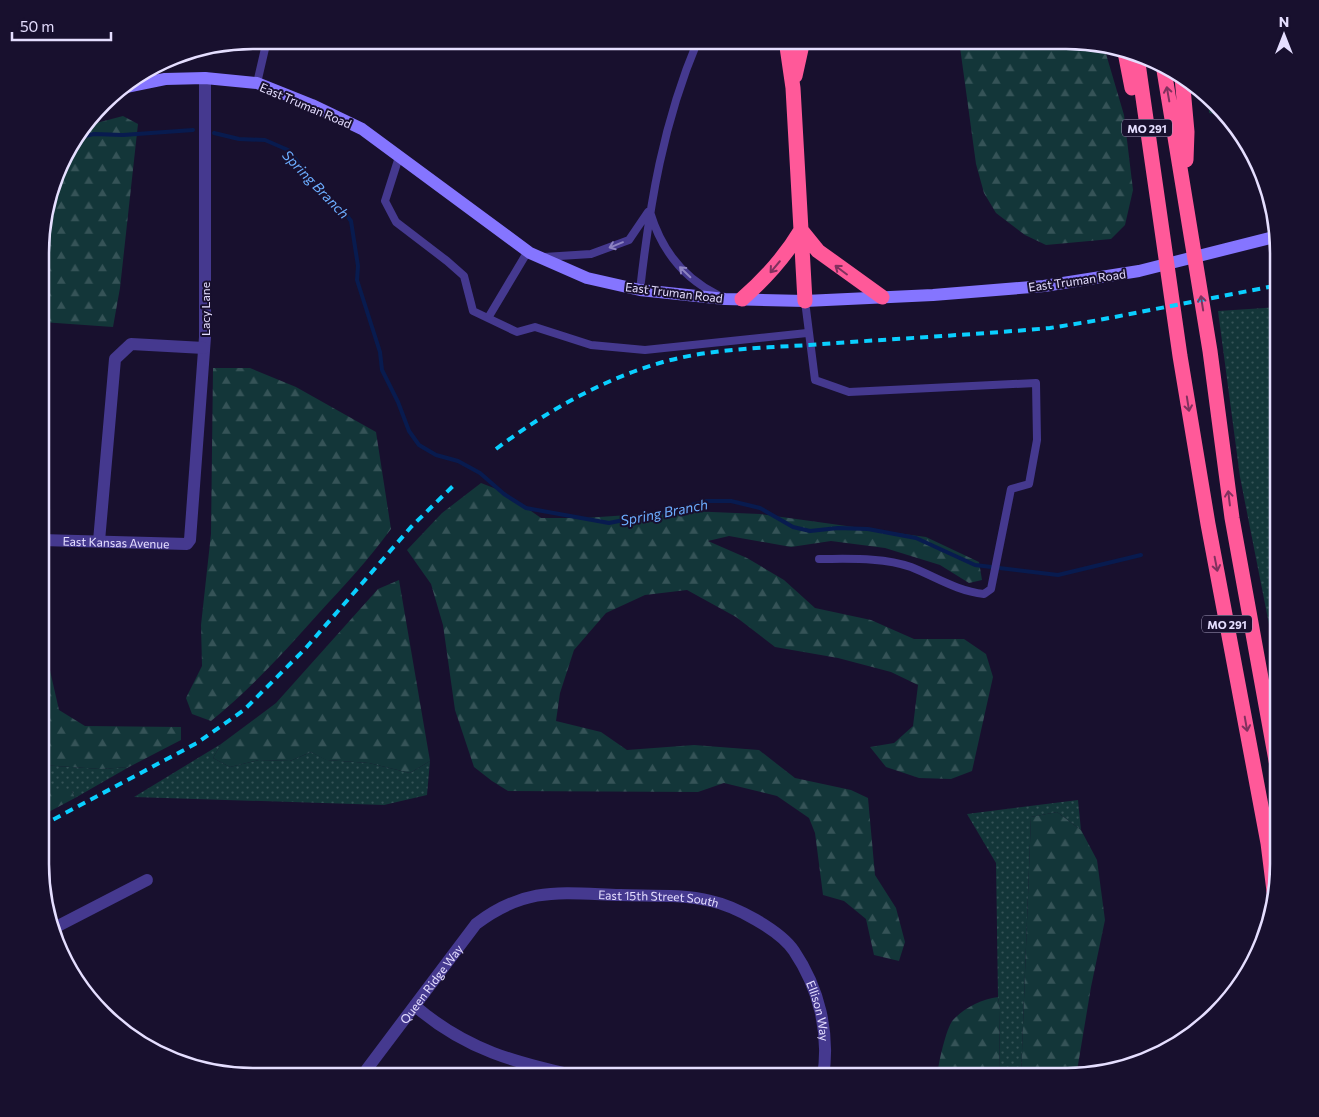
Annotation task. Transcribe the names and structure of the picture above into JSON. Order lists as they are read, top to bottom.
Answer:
{
  "streets": {
    "highway": ["MO 291"],
    "main road": ["East Truman Road"],
    "street": [
      "Lacy Lane",
      "East Kansas Avenue",
      "East 15th Street South",
      "Queen Ridge Way",
      "Ellison Way"
    ]
  },
  "crossings": [
    ["East Truman Road", "Lacy Lane"],
    ["Lacy Lane", "East Kansas Avenue"],
    ["East 15th Street South", "Queen Ridge Way"],
    ["East 15th Street South", "Ellison Way"]
  ],
  "water": ["Spring Branch"],
  "scale_bar": "50 m",
  "north": "top"
}
